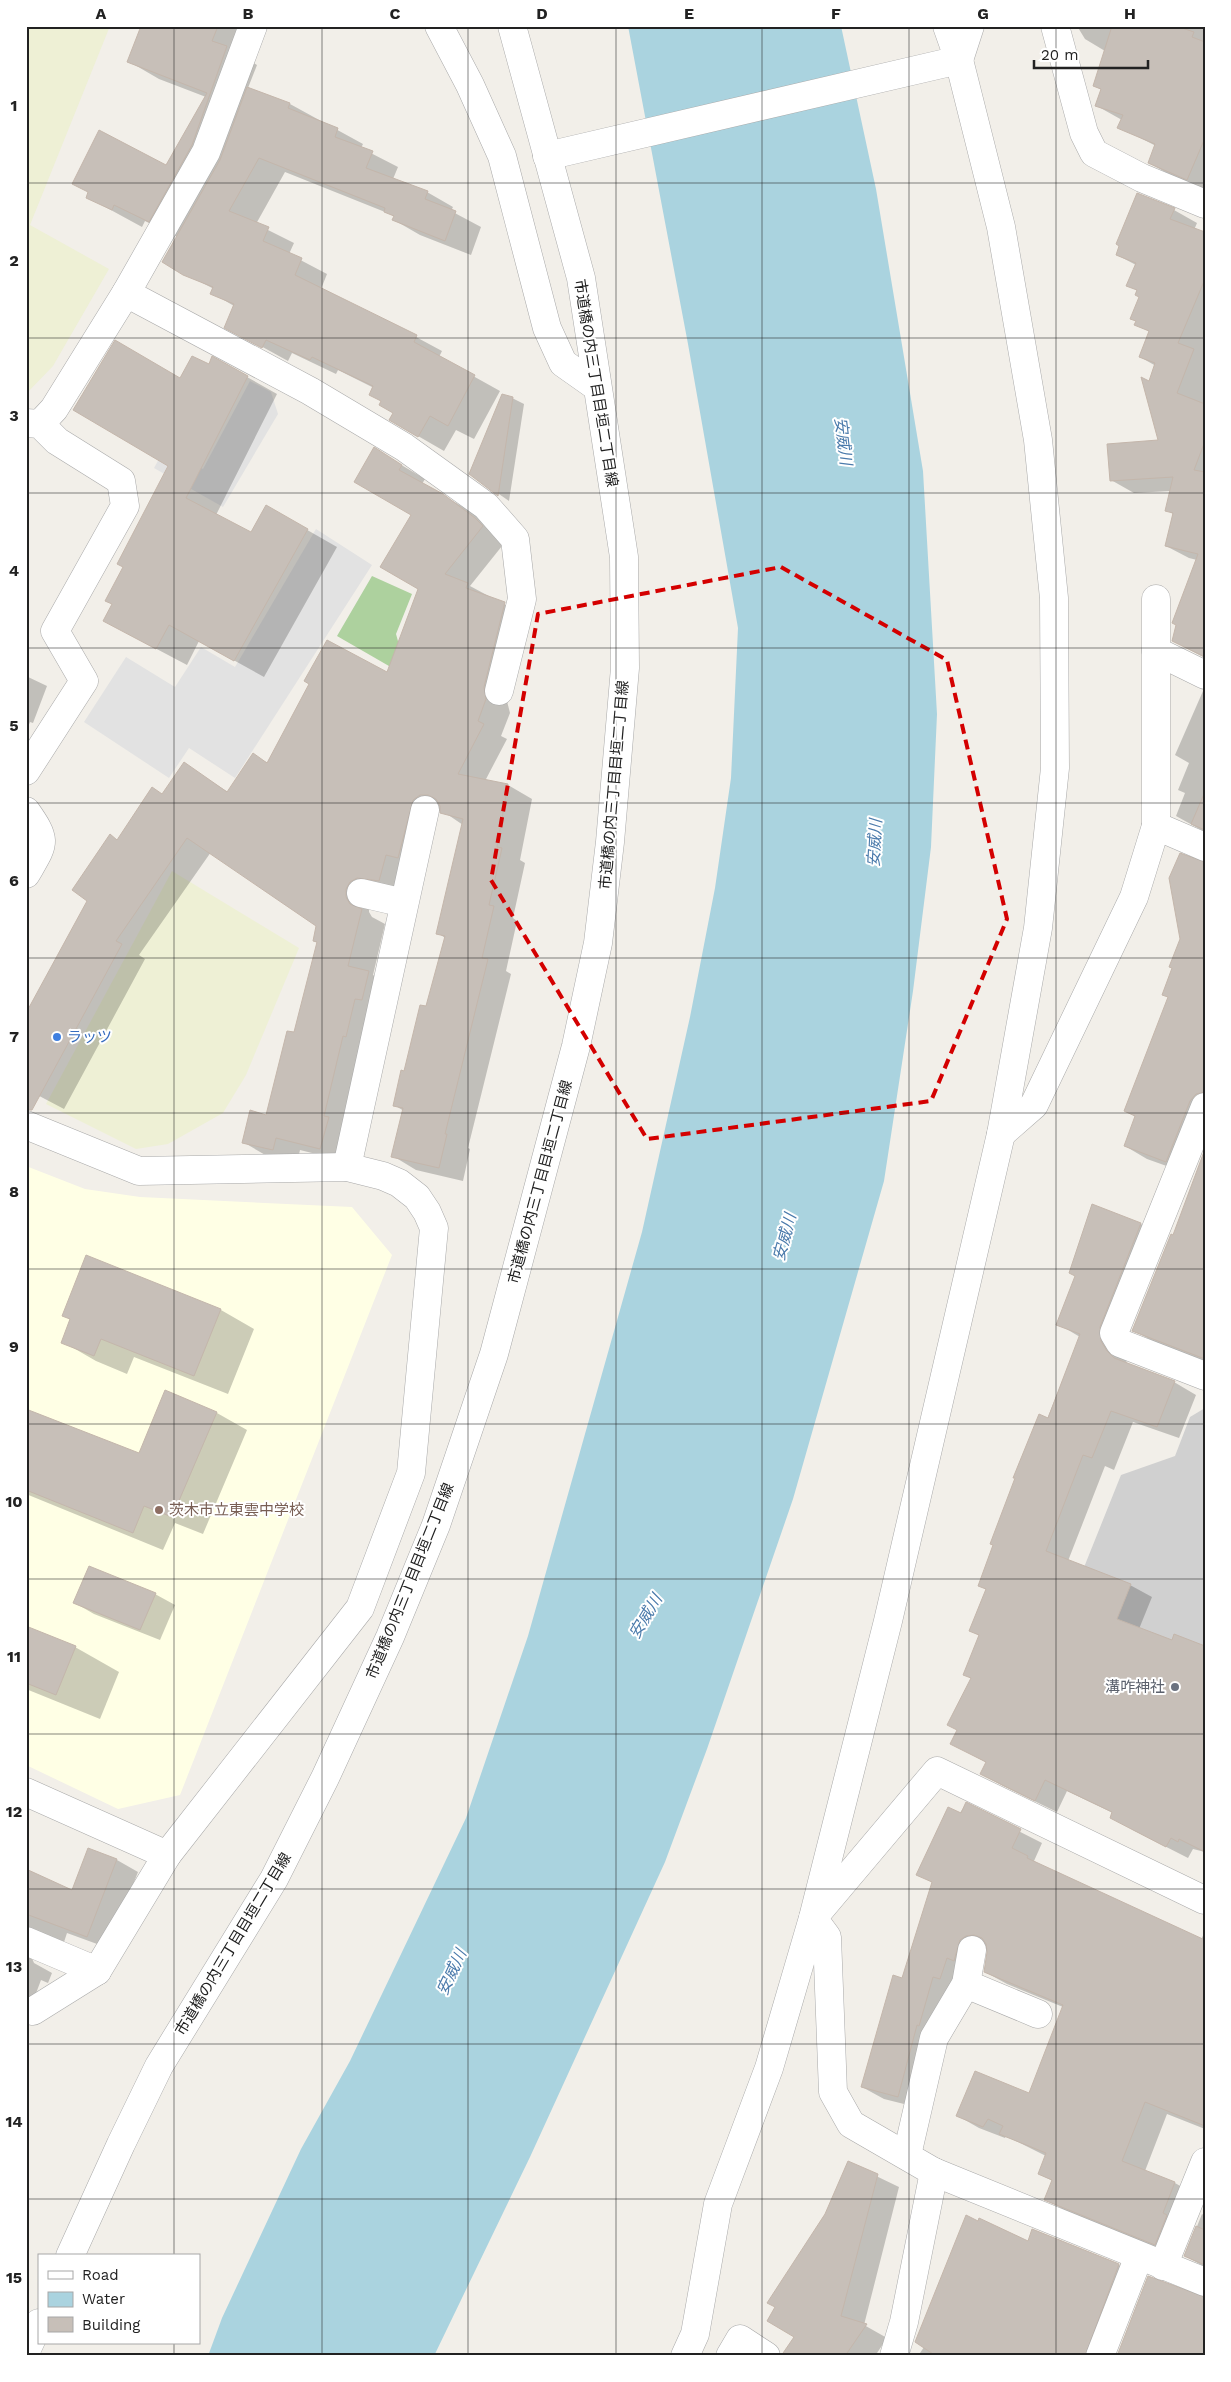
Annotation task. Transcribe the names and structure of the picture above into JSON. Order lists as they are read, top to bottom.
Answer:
{
  "streets": {
    "street": ["市道橋の内三丁目目垣二丁目線"]
  },
  "water": ["安威川"],
  "places": ["ラッツ", "茨木市立東雲中学校", "溝咋神社"],
  "legend": ["Road", "Water", "Building"],
  "scale_bar": "20 m",
  "grid": {
    "columns": [
      "A",
      "B",
      "C",
      "D",
      "E",
      "F",
      "G",
      "H"
    ],
    "rows": [
      "1",
      "2",
      "3",
      "4",
      "5",
      "6",
      "7",
      "8",
      "9",
      "10",
      "11",
      "12",
      "13",
      "14",
      "15"
    ]
  }
}
